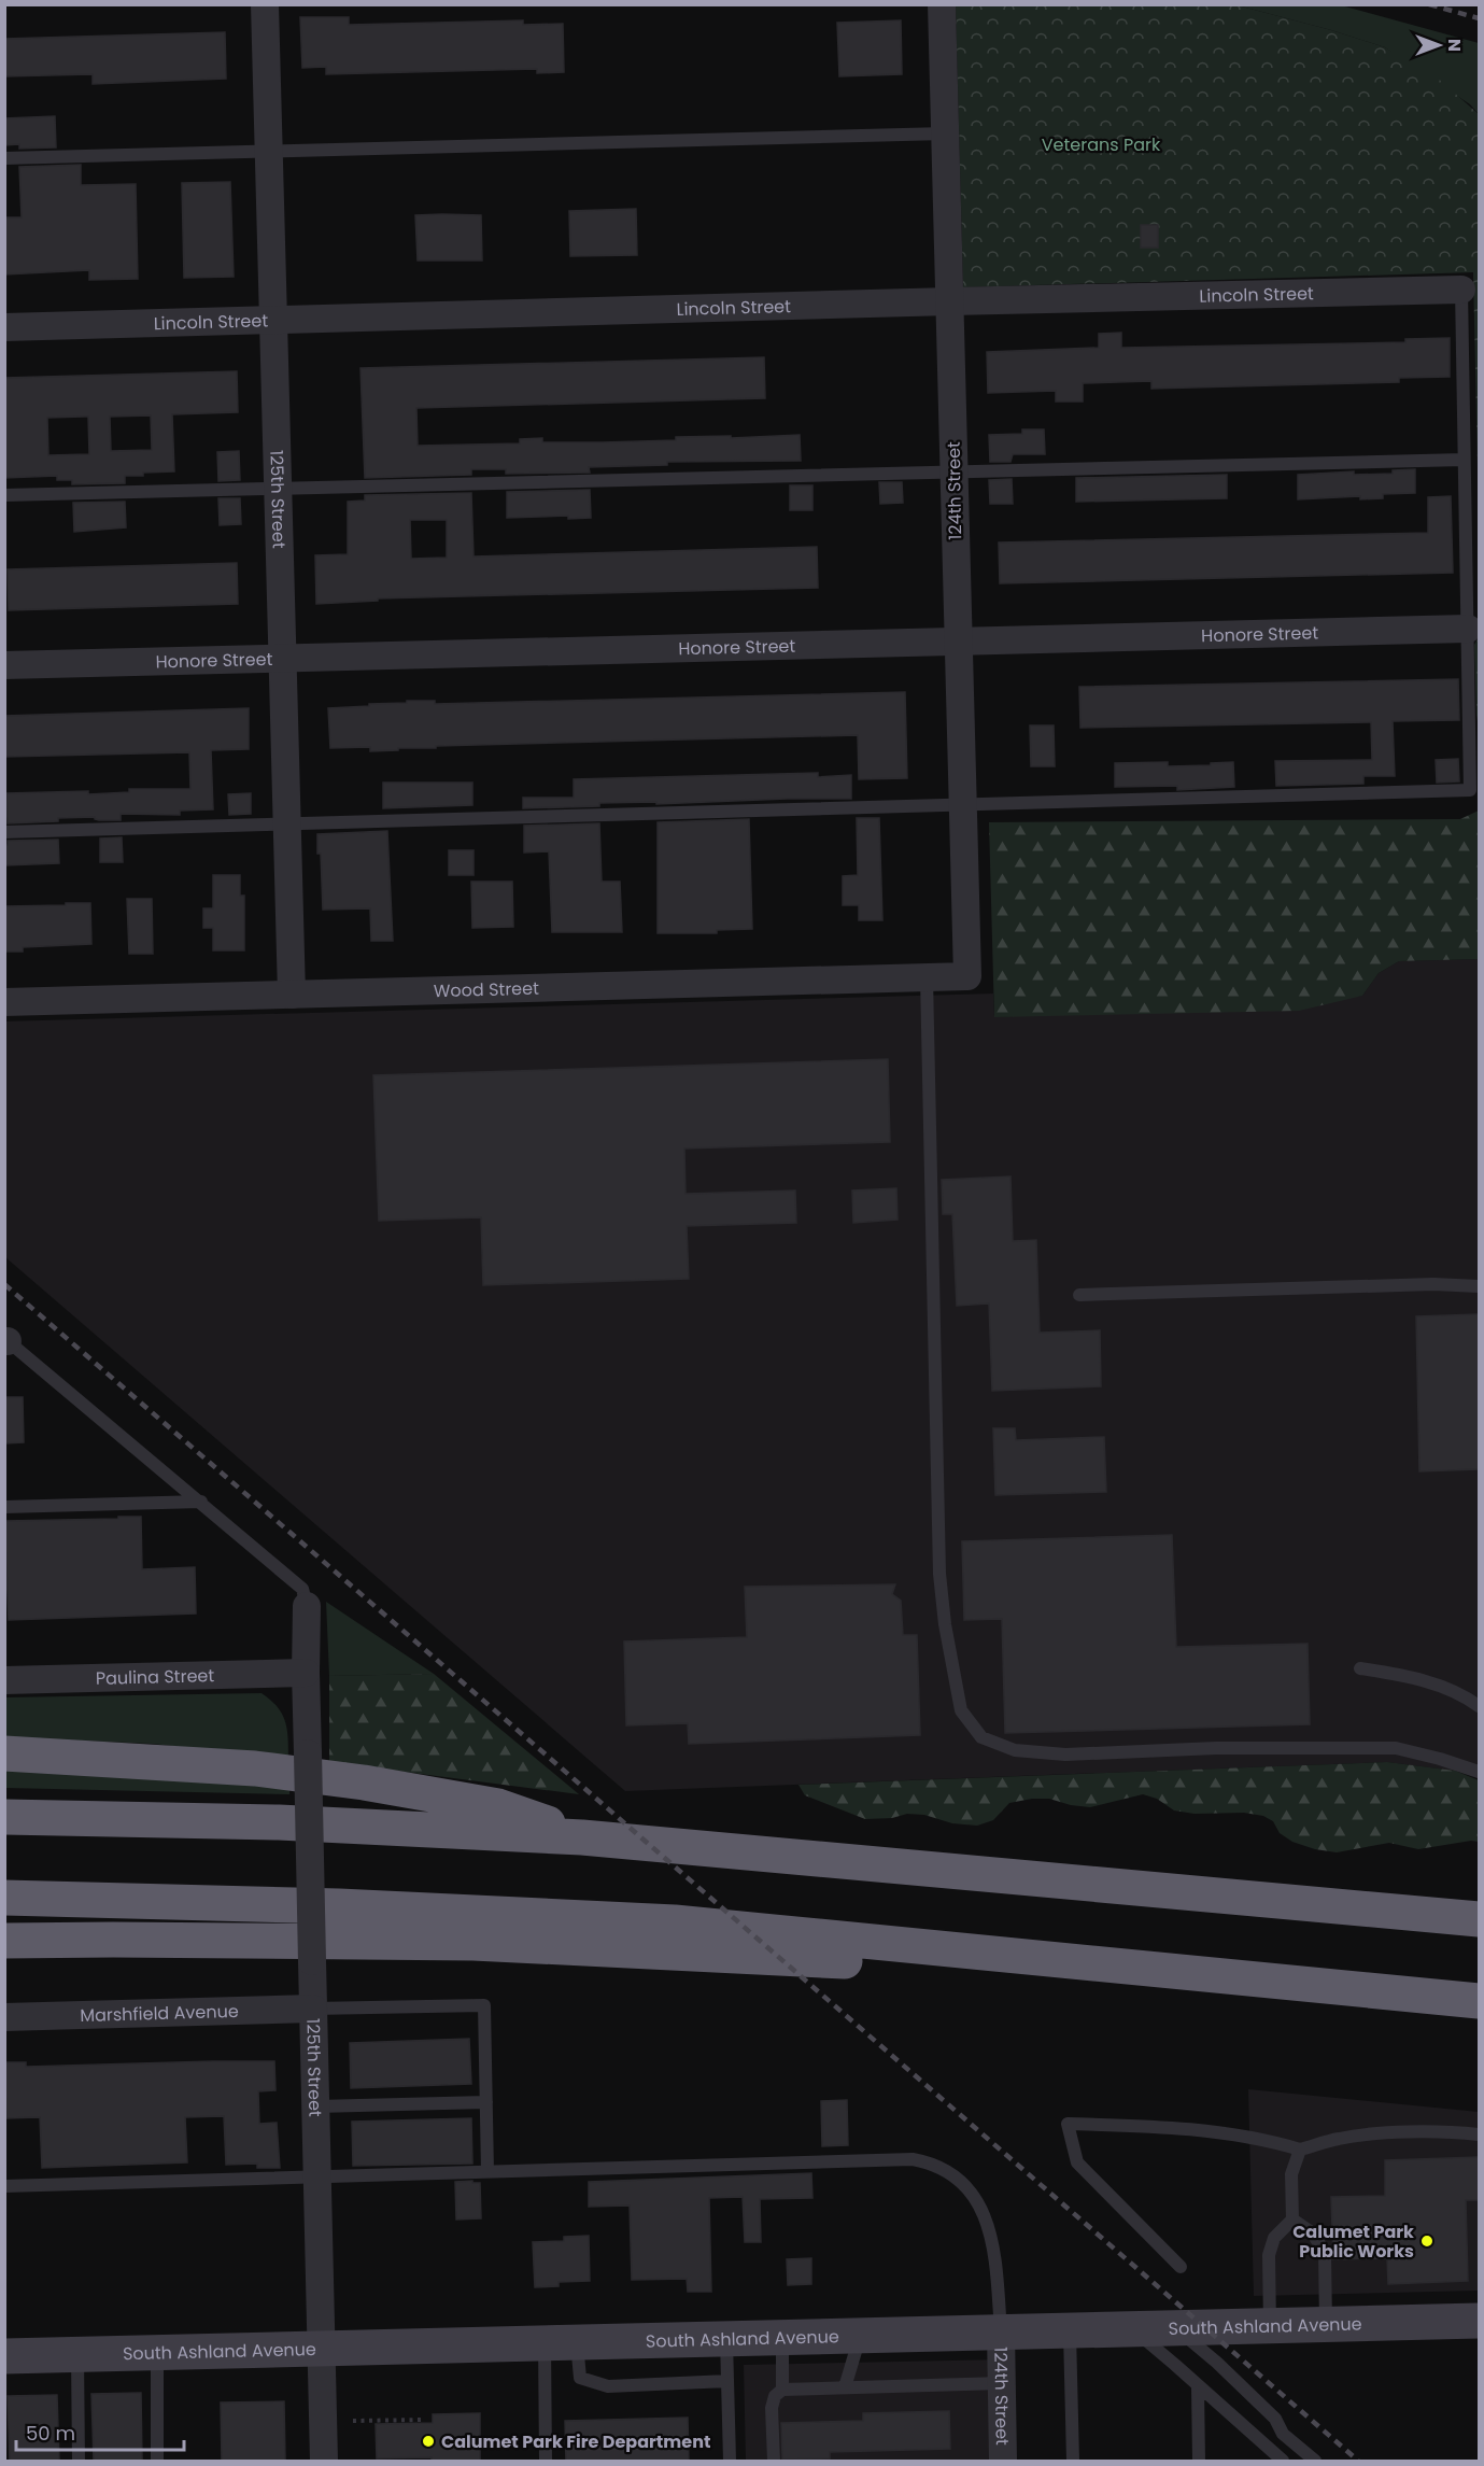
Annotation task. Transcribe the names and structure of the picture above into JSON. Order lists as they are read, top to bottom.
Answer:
{
  "streets": {
    "main road": ["South Ashland Avenue"],
    "street": [
      "Lincoln Street",
      "124th Street",
      "125th Street",
      "Honore Street",
      "Wood Street",
      "Paulina Street",
      "Marshfield Avenue"
    ]
  },
  "crossings": [
    ["Lincoln Street", "124th Street"],
    ["Lincoln Street", "125th Street"],
    ["124th Street", "Honore Street"],
    ["124th Street", "Wood Street"],
    ["124th Street", "South Ashland Avenue"],
    ["125th Street", "Honore Street"],
    ["125th Street", "Wood Street"],
    ["125th Street", "Paulina Street"],
    ["125th Street", "Marshfield Avenue"],
    ["125th Street", "South Ashland Avenue"]
  ],
  "parks": ["Veterans Park"],
  "places": ["Calumet Park Public Works", "Calumet Park Fire Department"],
  "scale_bar": "50 m",
  "north": "right"
}
